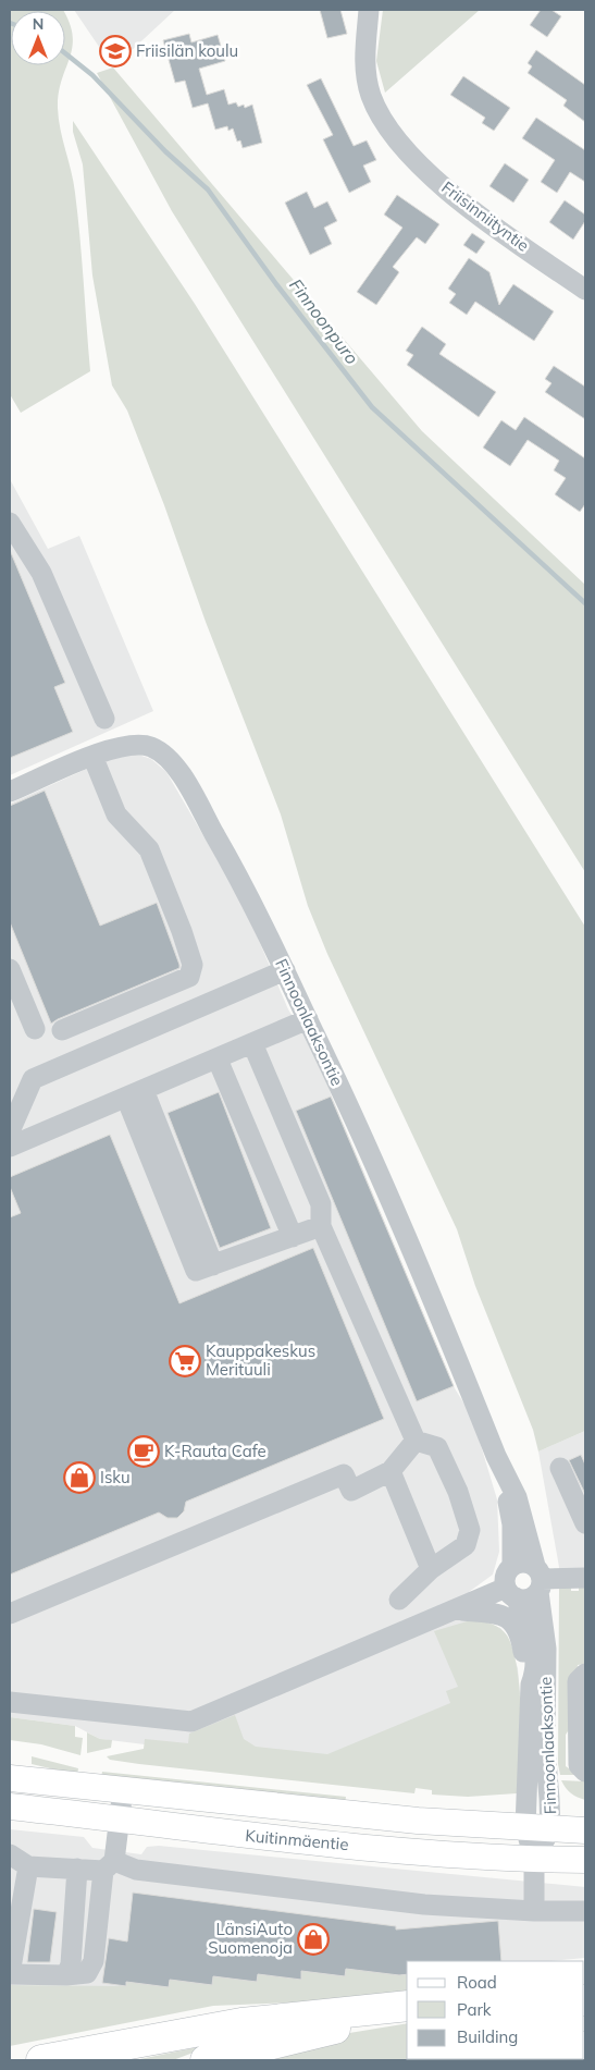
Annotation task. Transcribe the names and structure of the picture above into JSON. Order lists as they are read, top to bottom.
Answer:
{
  "streets": {
    "main road": ["Kuitinmäentie"],
    "street": ["Friisinniityntie", "Finnoonlaaksontie"]
  },
  "crossings": [
    ["Finnoonlaaksontie", "Kuitinmäentie"]
  ],
  "water": ["Finnoonpuro"],
  "places": {
    "school or university": ["Friisilän koulu"],
    "supermarket": ["Kauppakeskus Merituuli"],
    "cafe": ["K-Rauta Cafe"],
    "shop": ["Isku", "LänsiAuto Suomenoja"]
  },
  "legend": ["Road", "Park", "Building"],
  "north": "top"
}
